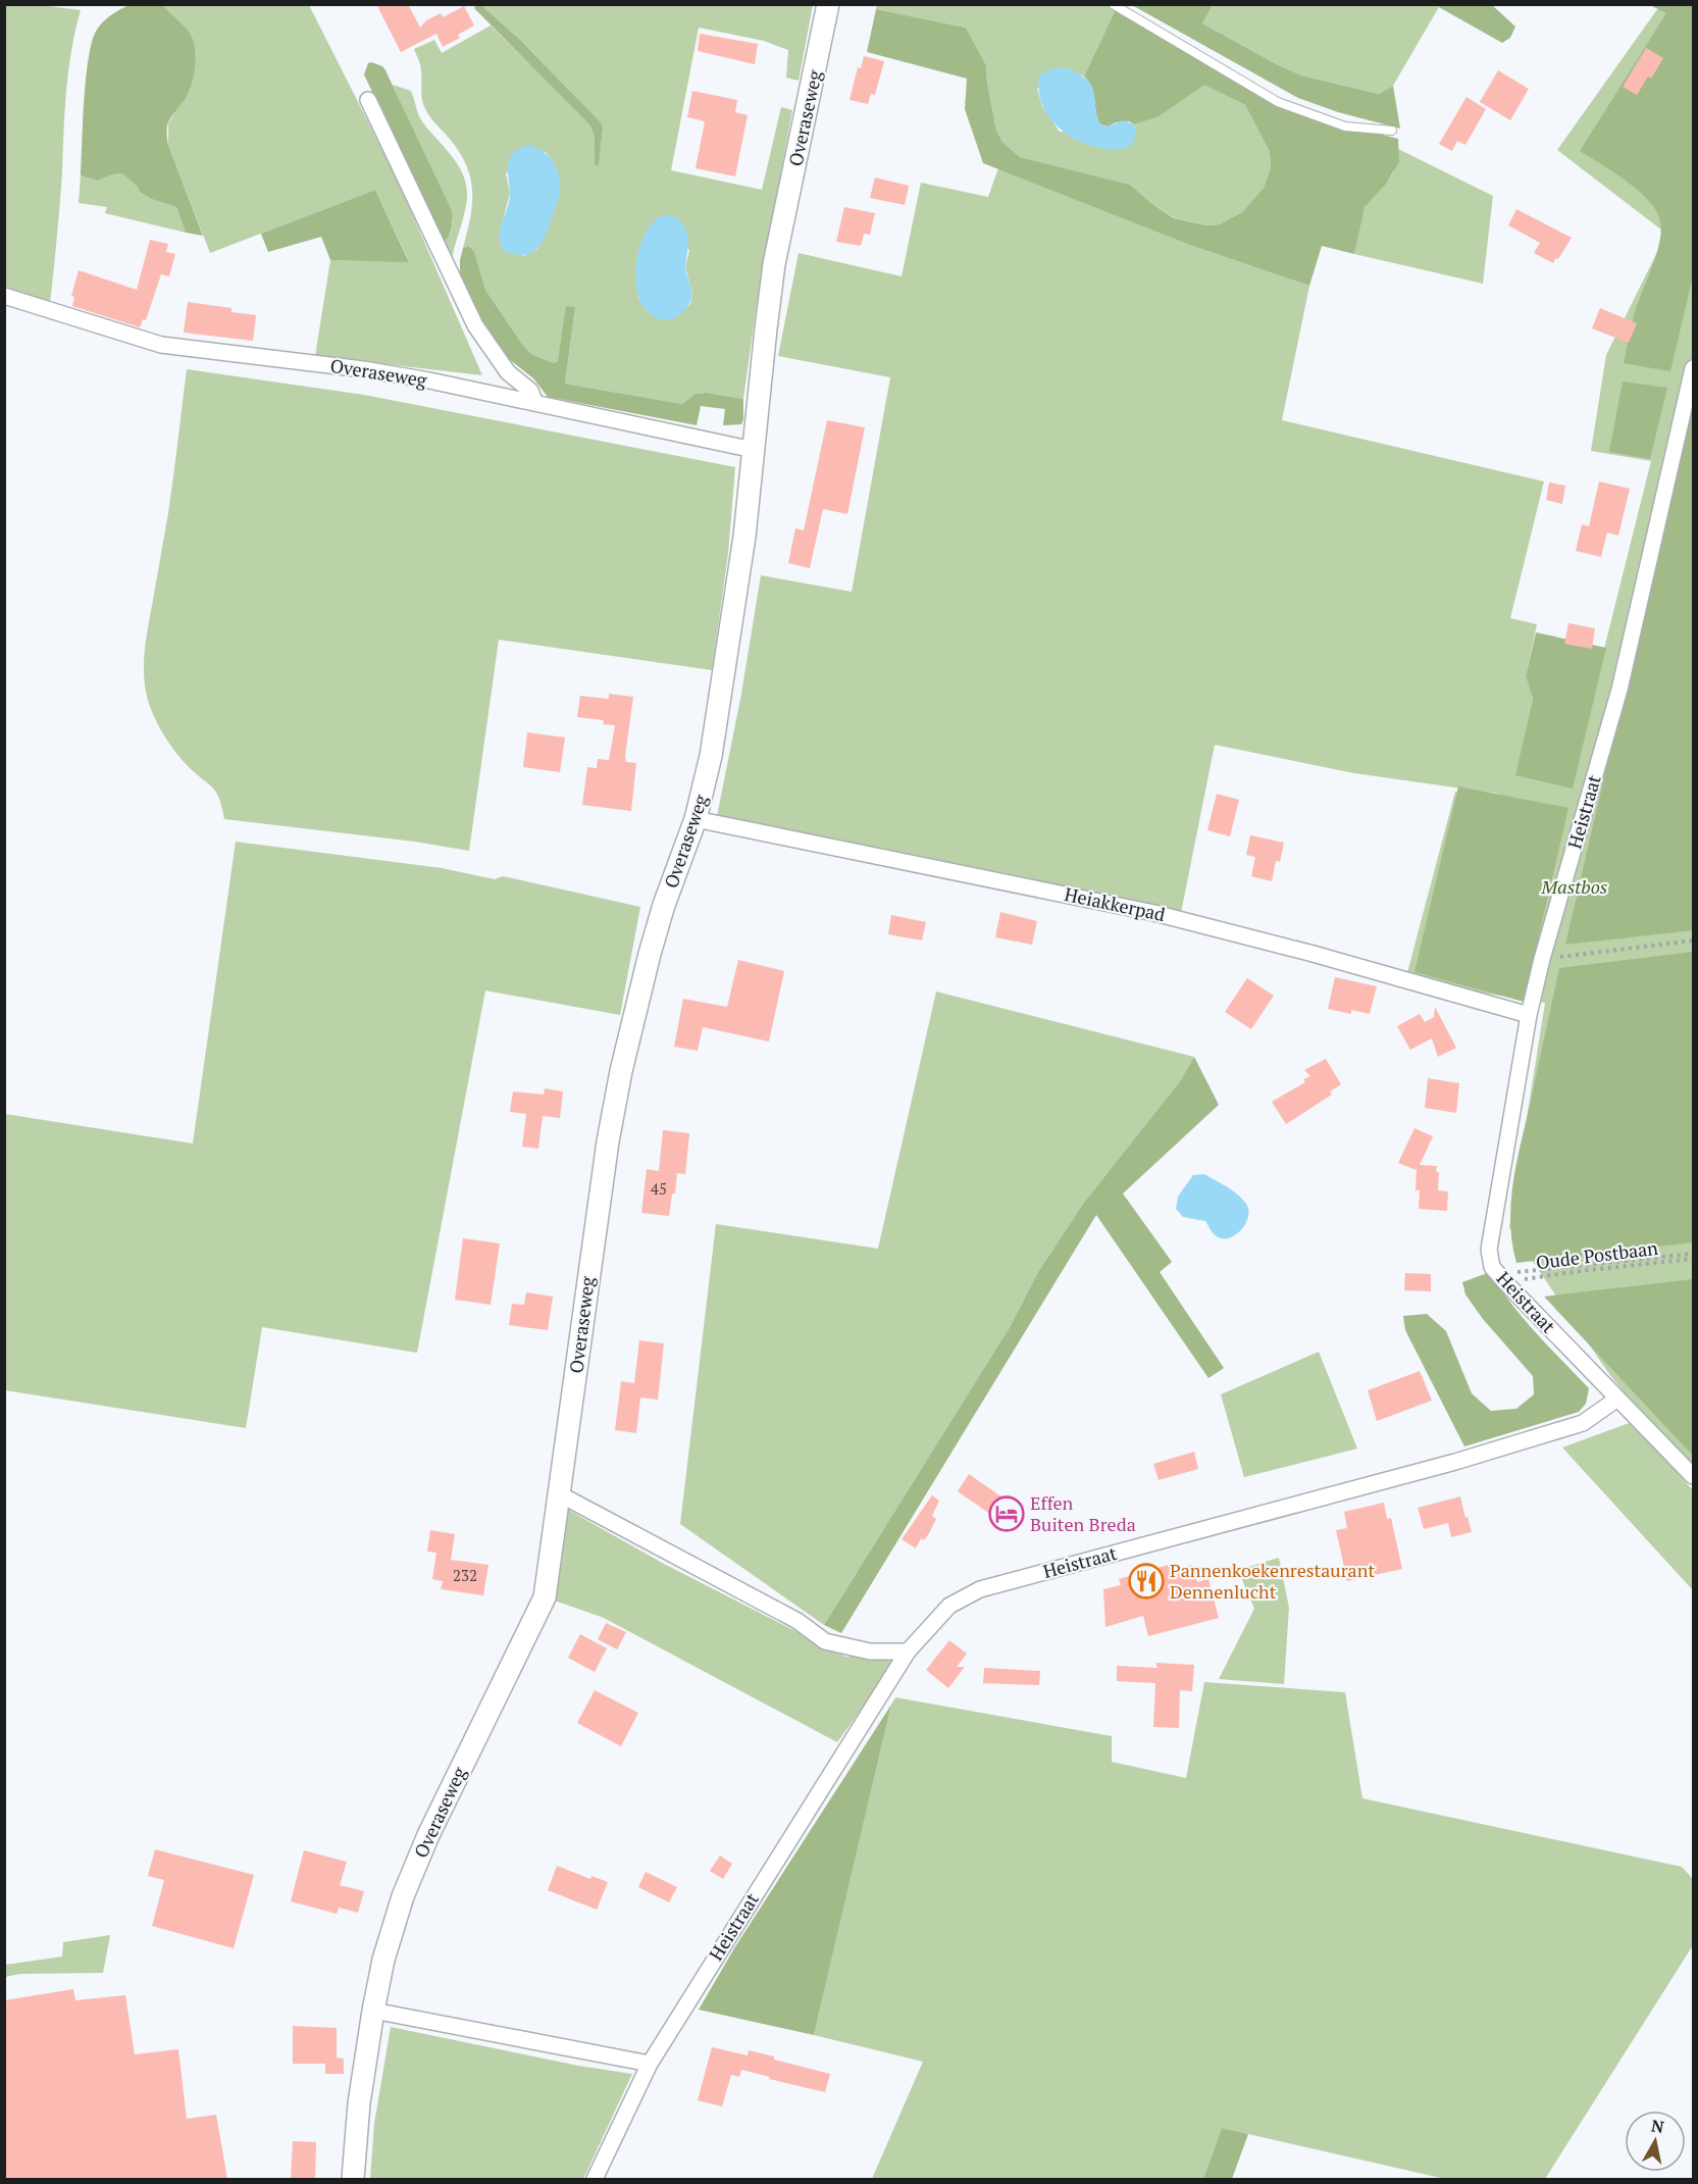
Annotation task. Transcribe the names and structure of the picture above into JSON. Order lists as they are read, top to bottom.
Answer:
{
  "streets": {
    "street": ["Overaseweg", "Heistraat", "Heiakkerpad"],
    "path": ["Oude Postbaan"]
  },
  "crossings": [
    ["Overaseweg", "Heiakkerpad"],
    ["Heistraat", "Heiakkerpad"],
    ["Heistraat", "Oude Postbaan"]
  ],
  "parks": ["Mastbos"],
  "places": {
    "hotel": ["Effen Buiten Breda"],
    "restaurant": ["Pannenkoekenrestaurant Dennenlucht"]
  },
  "house_numbers": ["45", "232"],
  "north": "top"
}
